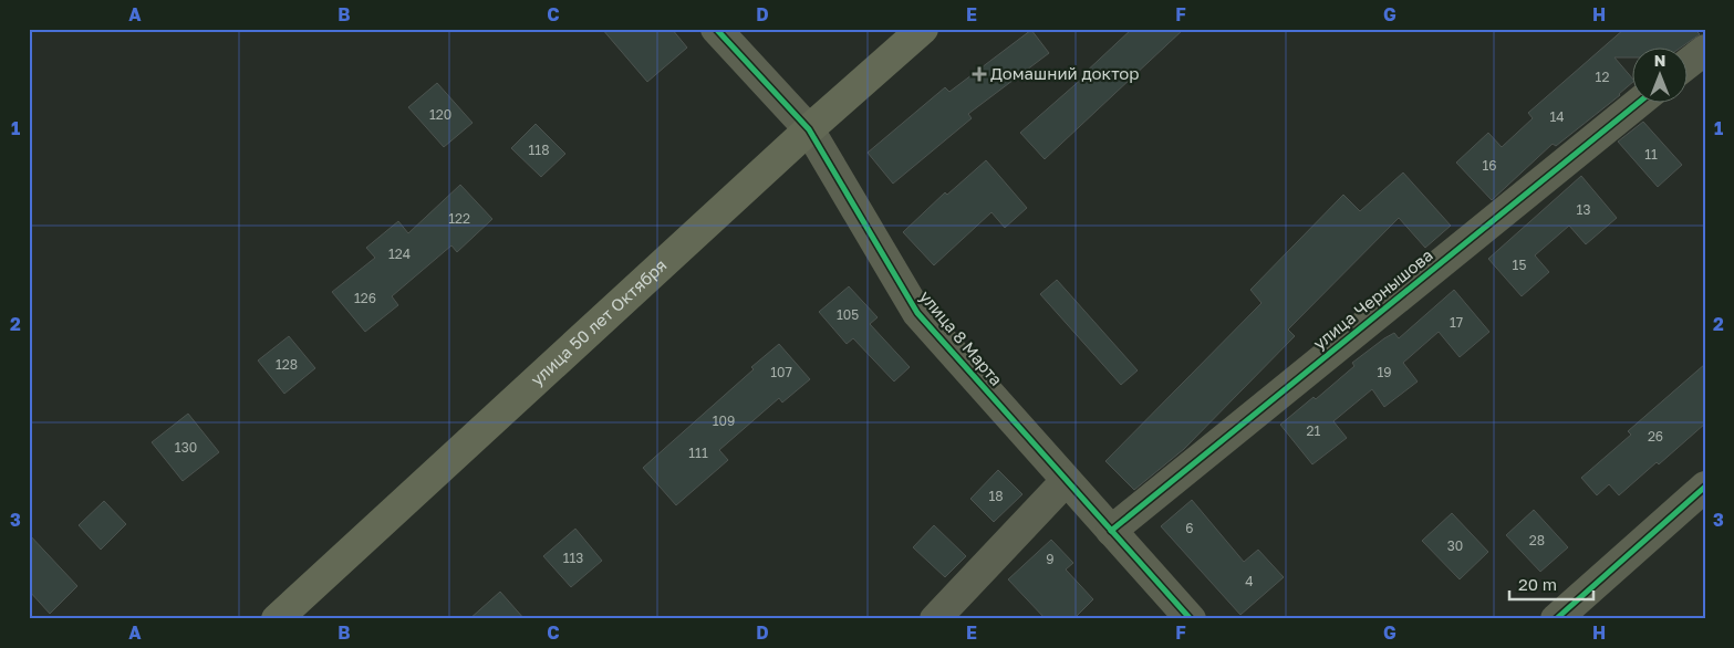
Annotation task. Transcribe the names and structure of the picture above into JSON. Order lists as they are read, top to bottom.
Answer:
{
  "streets": {
    "main road": ["улица 50 лет Октября"],
    "street": ["улица Чернышова", "улица 8 Марта"]
  },
  "crossings": [
    ["улица Чернышова", "улица 8 Марта"],
    ["улица 50 лет Октября", "улица 8 Марта"]
  ],
  "places": {
    "health": ["Домашний доктор"]
  },
  "house_numbers": [
    "12",
    "120",
    "14",
    "118",
    "11",
    "16",
    "13",
    "122",
    "124",
    "15",
    "126",
    "105",
    "17",
    "128",
    "107",
    "19",
    "109",
    "21",
    "26",
    "130",
    "111",
    "18",
    "6",
    "28",
    "30",
    "113",
    "9",
    "4"
  ],
  "scale_bar": "20 m",
  "north": "top",
  "grid": {
    "columns": [
      "A",
      "B",
      "C",
      "D",
      "E",
      "F",
      "G",
      "H"
    ],
    "rows": ["1", "2", "3"]
  }
}
